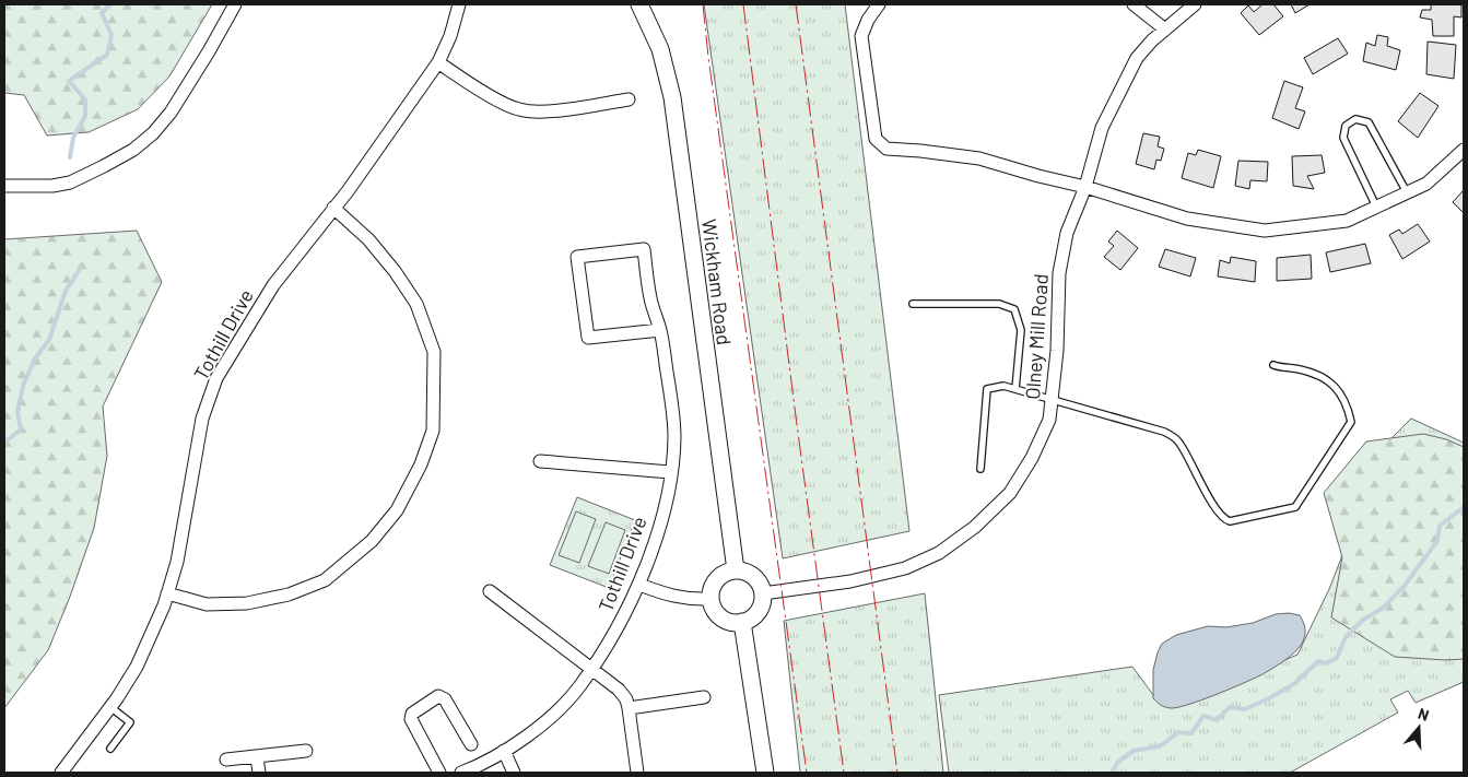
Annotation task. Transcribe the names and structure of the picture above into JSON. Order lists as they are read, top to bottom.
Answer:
{
  "streets": {
    "street": ["Wickham Road", "Tothill Drive", "Olney Mill Road"]
  },
  "crossings": [
    ["Wickham Road", "Olney Mill Road"]
  ],
  "north": "top"
}
